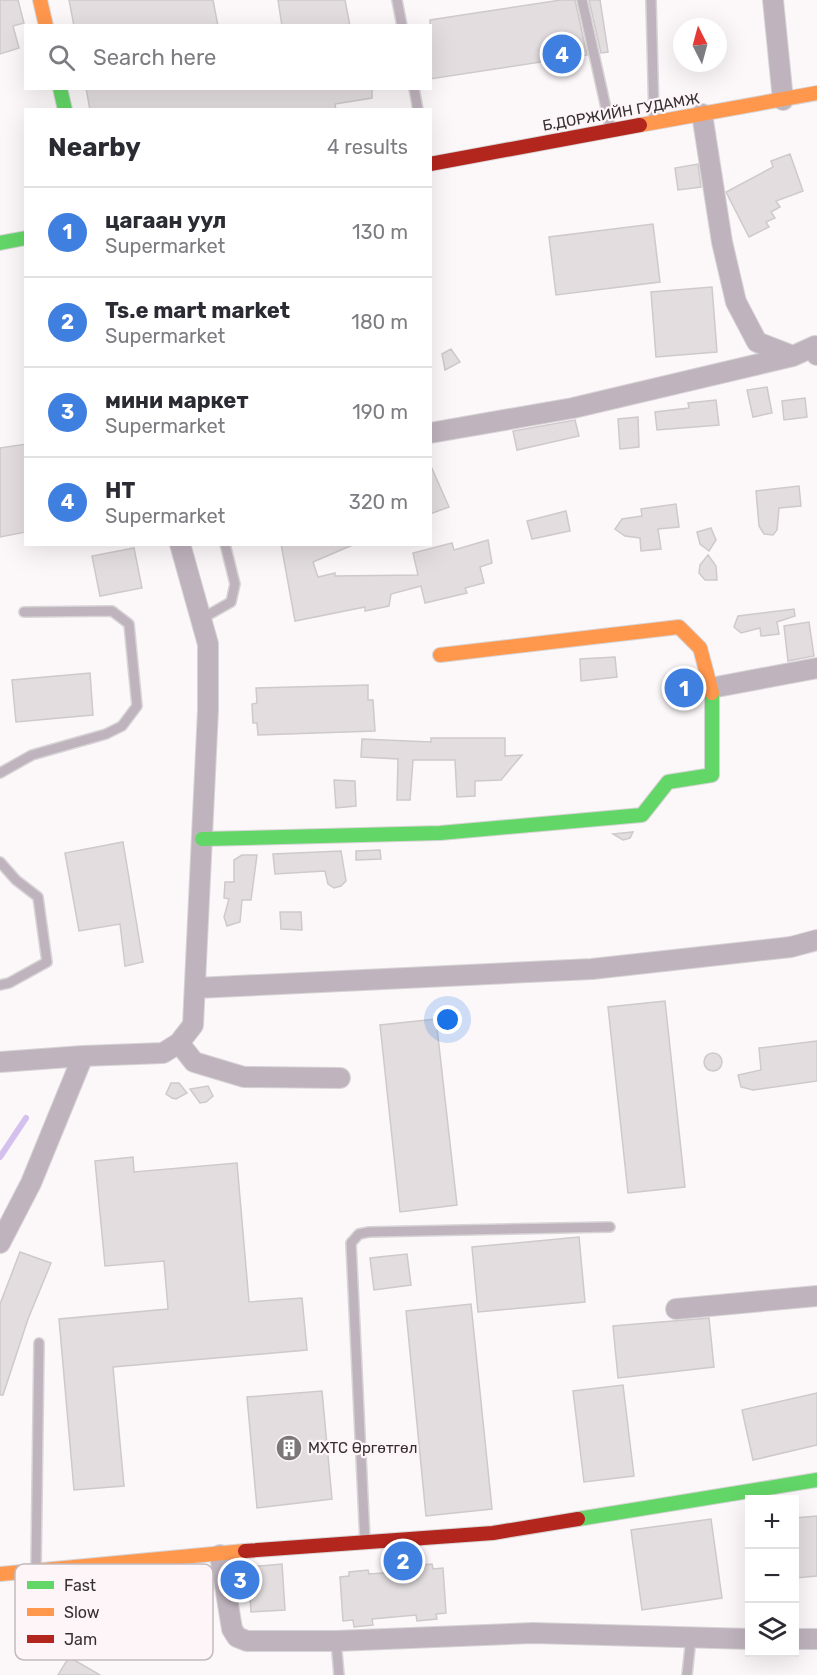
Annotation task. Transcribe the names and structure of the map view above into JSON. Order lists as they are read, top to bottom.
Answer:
{
  "streets": {
    "street": ["Б.ДОРЖИЙН ГУДАМЖ"]
  },
  "places": {
    "building": ["МХТС Өргөтгөл"]
  },
  "legend": ["Fast", "Slow", "Jam"],
  "north": "top",
  "page": {
    "search": "Search here",
    "pins": [
      "4",
      "1",
      "2",
      "3"
    ],
    "heading": ["Nearby", "4 results"],
    "list": [
      {
        "mark": "1",
        "name": "цагаан уул",
        "note": "Supermarket",
        "value": "130 m"
      },
      {
        "mark": "2",
        "name": "Ts.e mart market",
        "note": "Supermarket",
        "value": "180 m"
      },
      {
        "mark": "3",
        "name": "мини маркет",
        "note": "Supermarket",
        "value": "190 m"
      },
      {
        "mark": "4",
        "name": "HT",
        "note": "Supermarket",
        "value": "320 m"
      }
    ],
    "map_buttons": ["+", "−"]
  }
}
